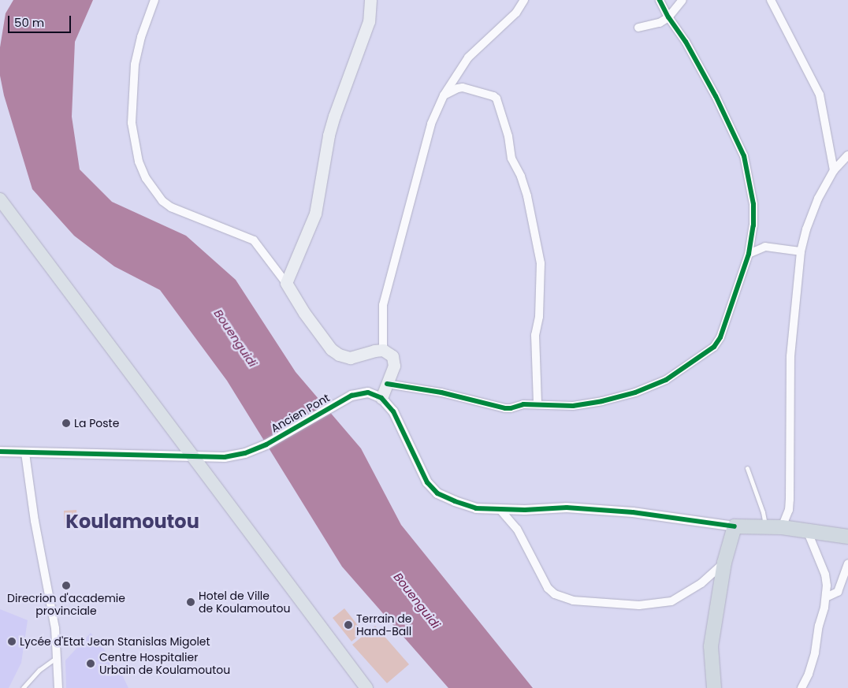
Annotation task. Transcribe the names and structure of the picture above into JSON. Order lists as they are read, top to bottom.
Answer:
{
  "streets": {
    "street": ["Ancien Pont"]
  },
  "districts": ["Koulamoutou"],
  "water": ["Bouenguidi"],
  "places": [
    "La Poste",
    "Direcrion d'academie provinciale",
    "Hotel de Ville de Koulamoutou",
    "Terrain de Hand-Ball",
    "Lycée d'Etat Jean Stanislas Migolet",
    "Centre Hospitalier Urbain de Koulamoutou"
  ],
  "scale_bar": "50 m"
}
